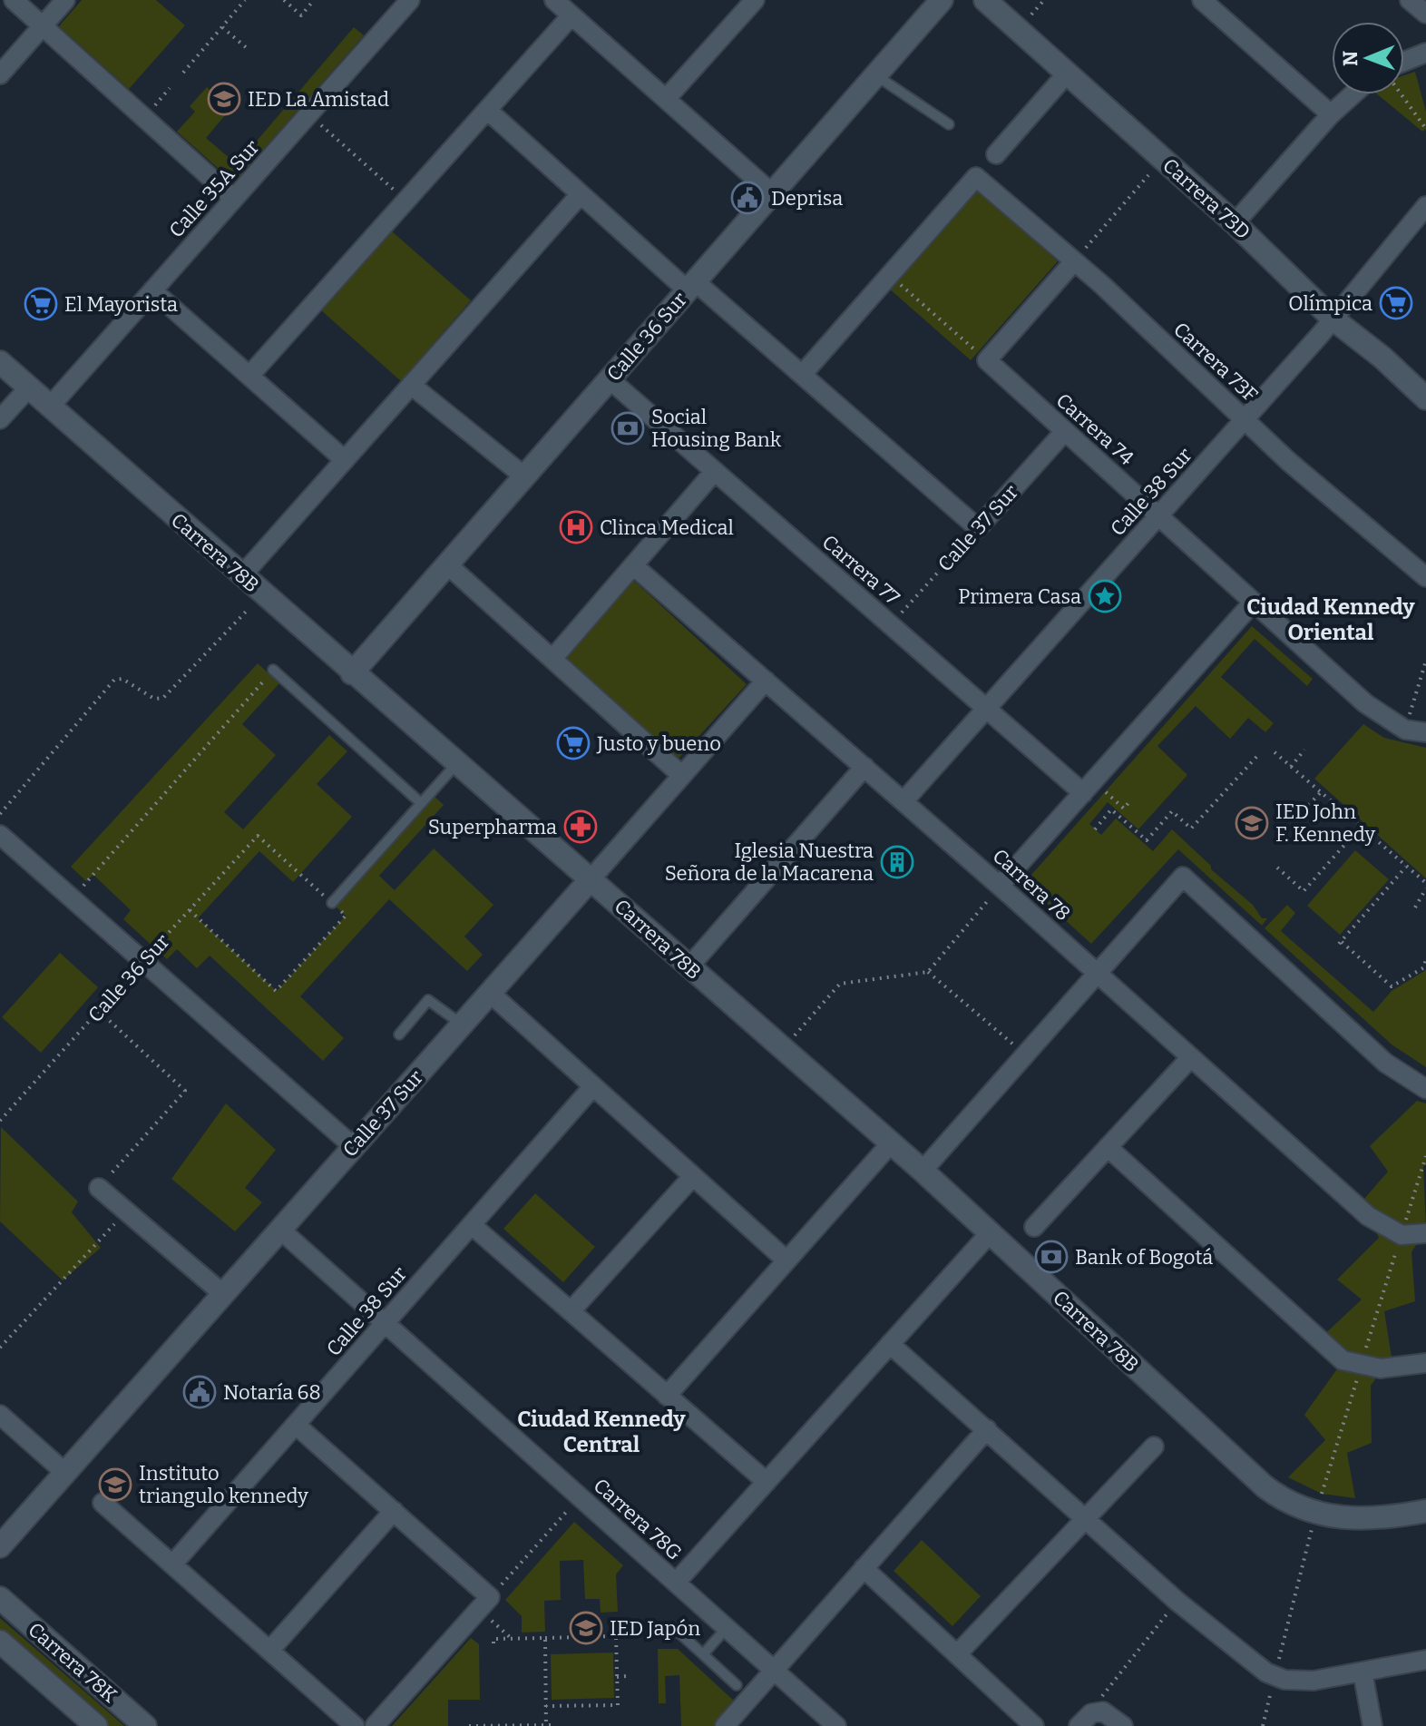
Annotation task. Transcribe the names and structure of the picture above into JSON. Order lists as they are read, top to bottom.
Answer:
{
  "streets": {
    "street": [
      "Calle 35A Sur",
      "Carrera 73D",
      "Calle 36 Sur",
      "Carrera 73F",
      "Carrera 74",
      "Calle 38 Sur",
      "Calle 37 Sur",
      "Carrera 78B",
      "Carrera 77",
      "Carrera 78",
      "Carrera 78G",
      "Carrera 78K"
    ]
  },
  "crossings": [
    ["Calle 35A Sur", "Carrera 78B"],
    ["Carrera 73D", "Calle 38 Sur"],
    ["Calle 36 Sur", "Carrera 78B"],
    ["Calle 36 Sur", "Carrera 77"],
    ["Carrera 73F", "Calle 38 Sur"],
    ["Carrera 74", "Calle 38 Sur"],
    ["Carrera 74", "Calle 37 Sur"],
    ["Calle 38 Sur", "Carrera 77"],
    ["Calle 38 Sur", "Carrera 78"],
    ["Calle 38 Sur", "Carrera 78G"],
    ["Calle 37 Sur", "Carrera 78B"],
    ["Calle 37 Sur", "Carrera 77"],
    ["Calle 37 Sur", "Carrera 78"],
    ["Calle 37 Sur", "Carrera 78G"]
  ],
  "districts": ["Ciudad Kennedy Oriental", "Ciudad Kennedy Central"],
  "places": {
    "school or university": [
      "IED La Amistad",
      "IED John F. Kennedy",
      "Instituto triangulo kennedy",
      "IED Japón"
    ],
    "public building": ["Deprisa", "Notaría 68"],
    "supermarket": ["Olímpica", "El Mayorista", "Justo y bueno"],
    "bank": ["Social Housing Bank", "Bank of Bogotá"],
    "hospital": ["Clinca Medical"],
    "place": ["Primera Casa"],
    "pharmacy": ["Superpharma"],
    "building": ["Iglesia Nuestra Señora de la Macarena"]
  },
  "north": "left"
}
